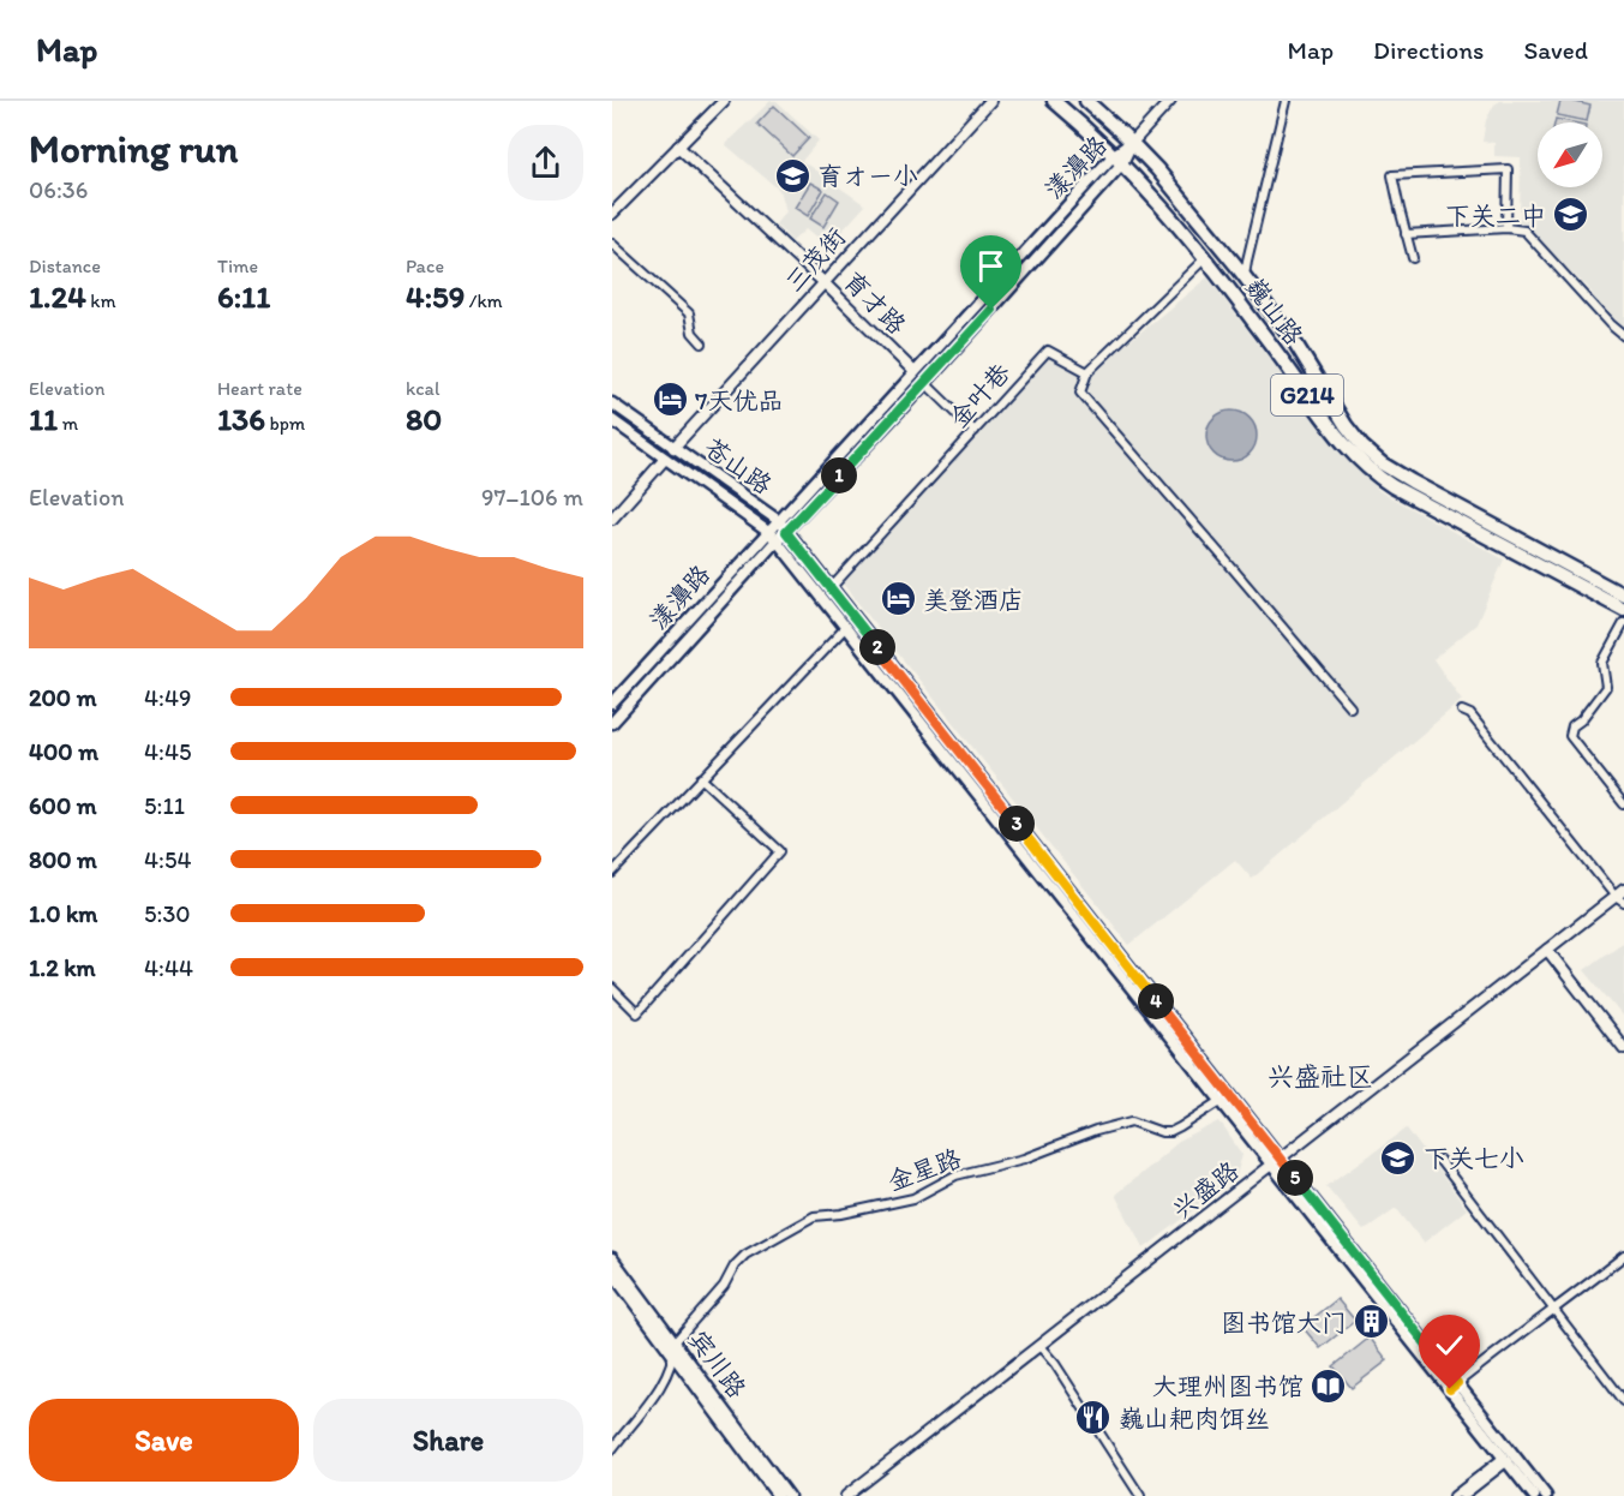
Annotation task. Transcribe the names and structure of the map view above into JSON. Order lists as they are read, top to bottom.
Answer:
{
  "streets": {
    "highway": ["巍山路", "G214"],
    "main road": ["漾濞路", "苍山路", "宾川路"],
    "street": [
      "三茂街",
      "育才路",
      "金叶巷",
      "金星路",
      "兴盛路"
    ]
  },
  "crossings": [
    ["漾濞路", "育才路"],
    ["漾濞路", "巍山路"],
    ["漾濞路", "苍山路"],
    ["三茂街", "育才路"],
    ["三茂街", "苍山路"],
    ["金叶巷", "苍山路"],
    ["苍山路", "金星路"],
    ["苍山路", "兴盛路"],
    ["金星路", "宾川路"]
  ],
  "districts": ["兴盛社区"],
  "places": {
    "school or university": ["育オー小", "下关二中", "下关七小"],
    "hotel": ["7天优品", "美登酒店"],
    "building": ["图书馆大门"],
    "library": ["大理州图书馆"],
    "restaurant": ["巍山耙肉饵丝"]
  },
  "north": "bottom left",
  "page": {
    "header": "Map",
    "nav": ["Map", "Directions", "Saved"],
    "heading": ["Morning run", "06:36"],
    "stats": [
      ["Distance", "1.24 km"],
      ["Time", "6:11"],
      ["Pace", "4:59 /km"],
      ["Elevation", "11 m"],
      ["Heart rate", "136 bpm"],
      ["kcal", "80"]
    ],
    "pins": [
      "1",
      "2",
      "3",
      "4",
      "5"
    ],
    "chart": ["Elevation", "97–106 m"],
    "list": [
      {
        "name": "200 m",
        "note": "4:49"
      },
      {
        "name": "400 m",
        "note": "4:45"
      },
      {
        "name": "600 m",
        "note": "5:11"
      },
      {
        "name": "800 m",
        "note": "4:54"
      },
      {
        "name": "1.0 km",
        "note": "5:30"
      },
      {
        "name": "1.2 km",
        "note": "4:44"
      }
    ],
    "buttons": ["Save", "Share"]
  }
}
